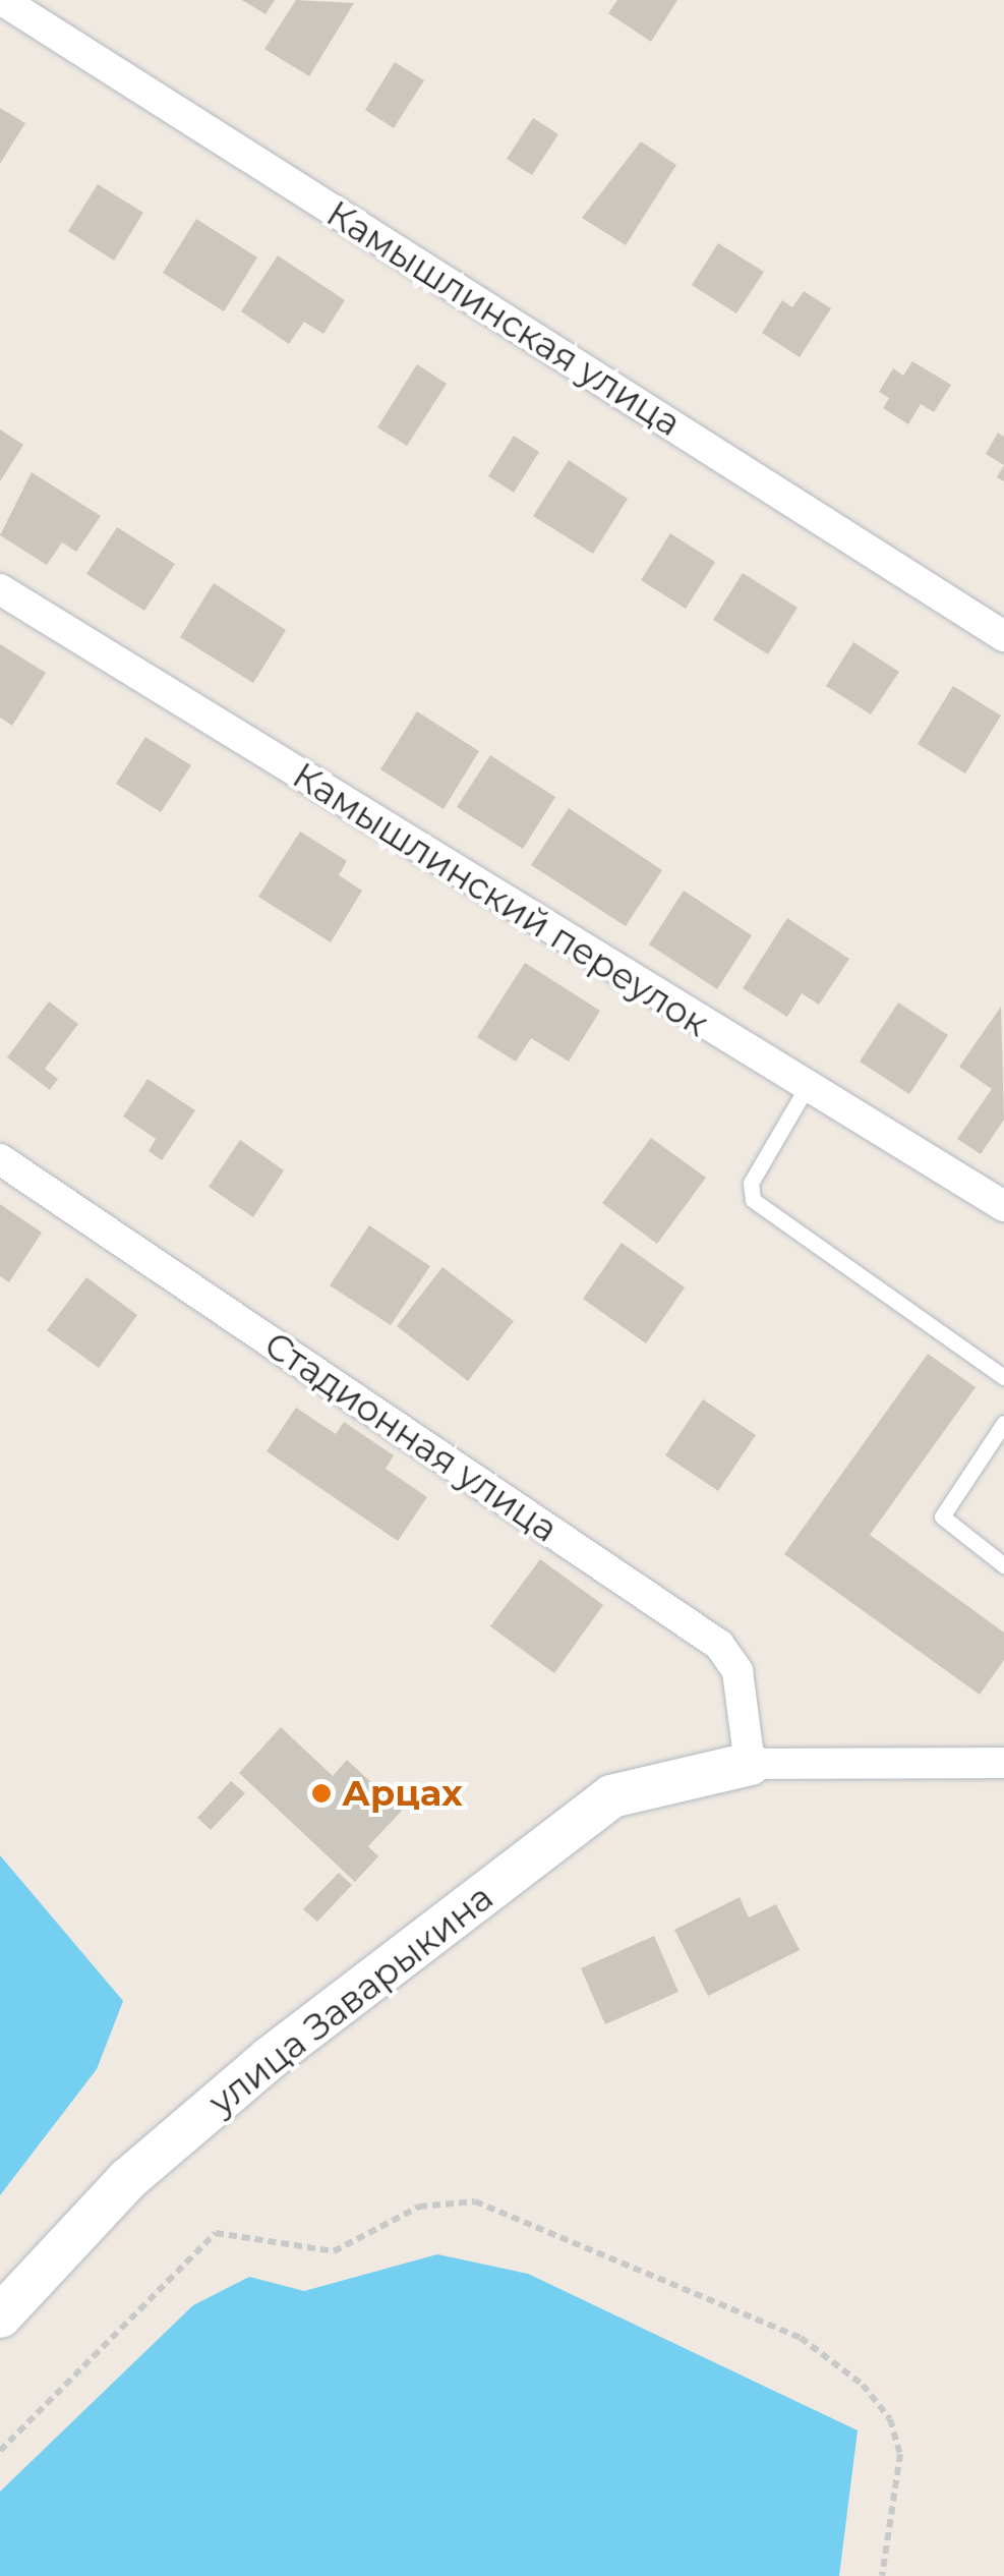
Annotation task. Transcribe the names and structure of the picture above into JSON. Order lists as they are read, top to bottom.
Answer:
{
  "streets": {
    "street": [
      "Камышлинская улица",
      "Камышлинский переулок",
      "Стадионная улица",
      "улица Заварыкина"
    ]
  },
  "crossings": [
    ["Стадионная улица", "улица Заварыкина"]
  ],
  "places": ["Арцах"]
}
